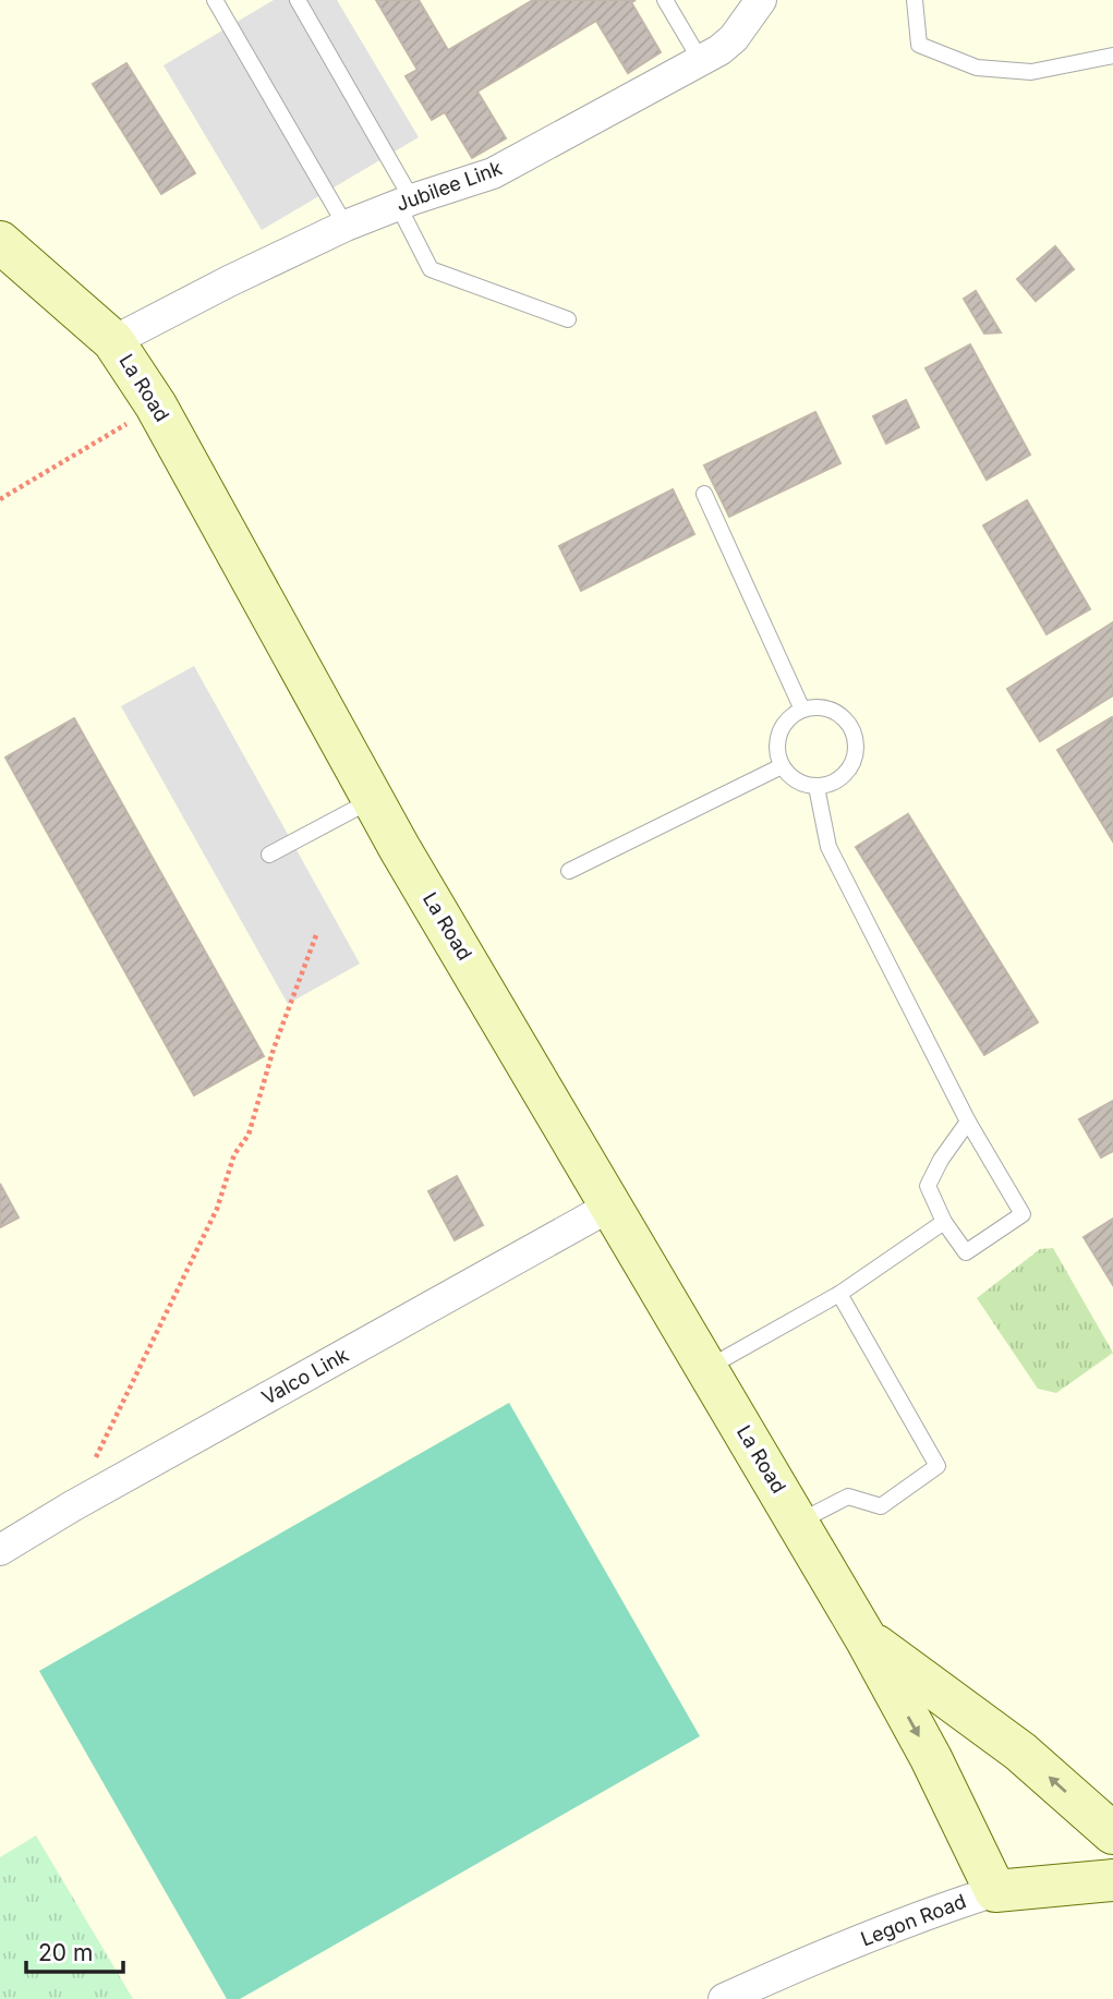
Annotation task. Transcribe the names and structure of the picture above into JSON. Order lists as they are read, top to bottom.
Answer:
{
  "streets": {
    "street": [
      "Jubilee Link",
      "La Road",
      "Valco Link",
      "Legon Road"
    ]
  },
  "crossings": [
    ["Jubilee Link", "La Road"],
    ["La Road", "Valco Link"],
    ["La Road", "Legon Road"]
  ],
  "scale_bar": "20 m"
}
